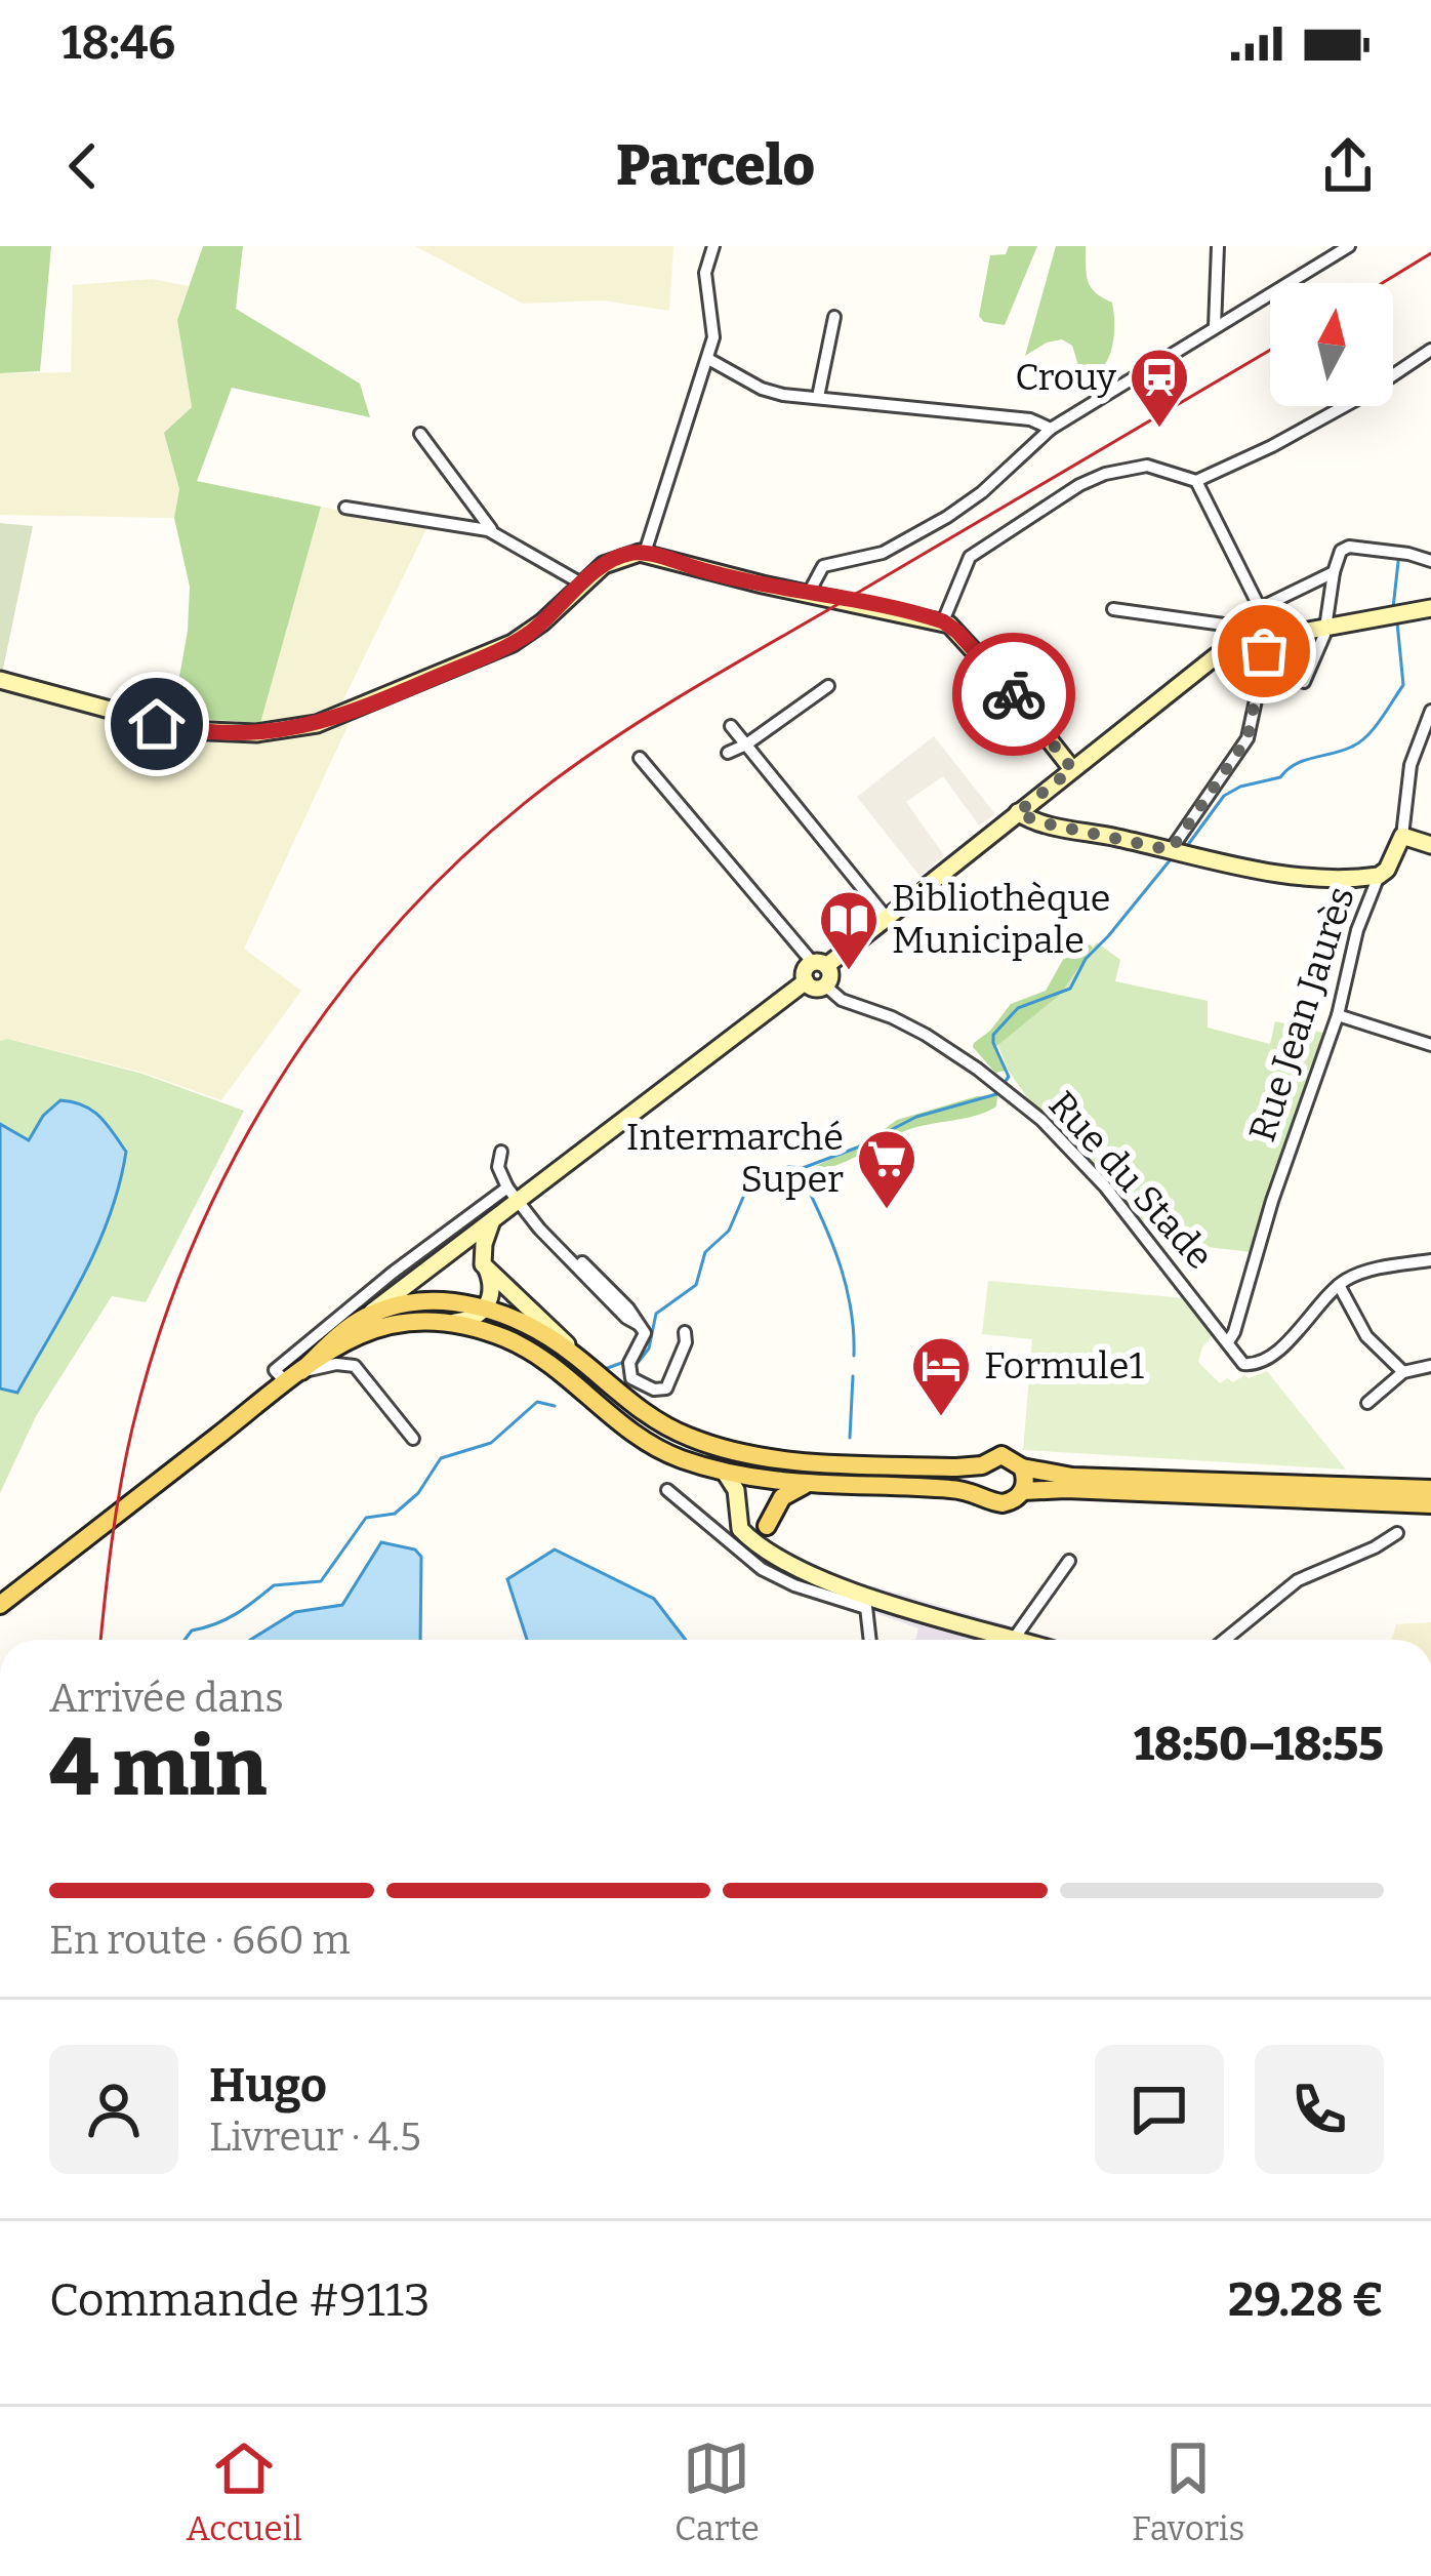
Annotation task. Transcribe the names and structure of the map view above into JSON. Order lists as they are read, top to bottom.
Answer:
{
  "streets": {
    "main road": ["Rue Jean Jaurès"],
    "street": ["Rue du Stade"]
  },
  "crossings": [
    ["Rue Jean Jaurès", "Rue du Stade"]
  ],
  "places": {
    "station": ["Crouy"],
    "library": ["Bibliothèque Municipale"],
    "supermarket": ["Intermarché Super"],
    "hotel": ["Formule1"]
  },
  "north": "top",
  "page": {
    "status": "18:46",
    "header": "Parcelo",
    "heading": ["4 min", "Arrivée dans", "18:50–18:55"],
    "panel": [
      "Hugo",
      "Livreur · 4.5",
      "Commande #9113",
      "29.28 €"
    ],
    "bar": "En route · 660 m",
    "tabs": ["Accueil", "Carte", "Favoris"]
  }
}
